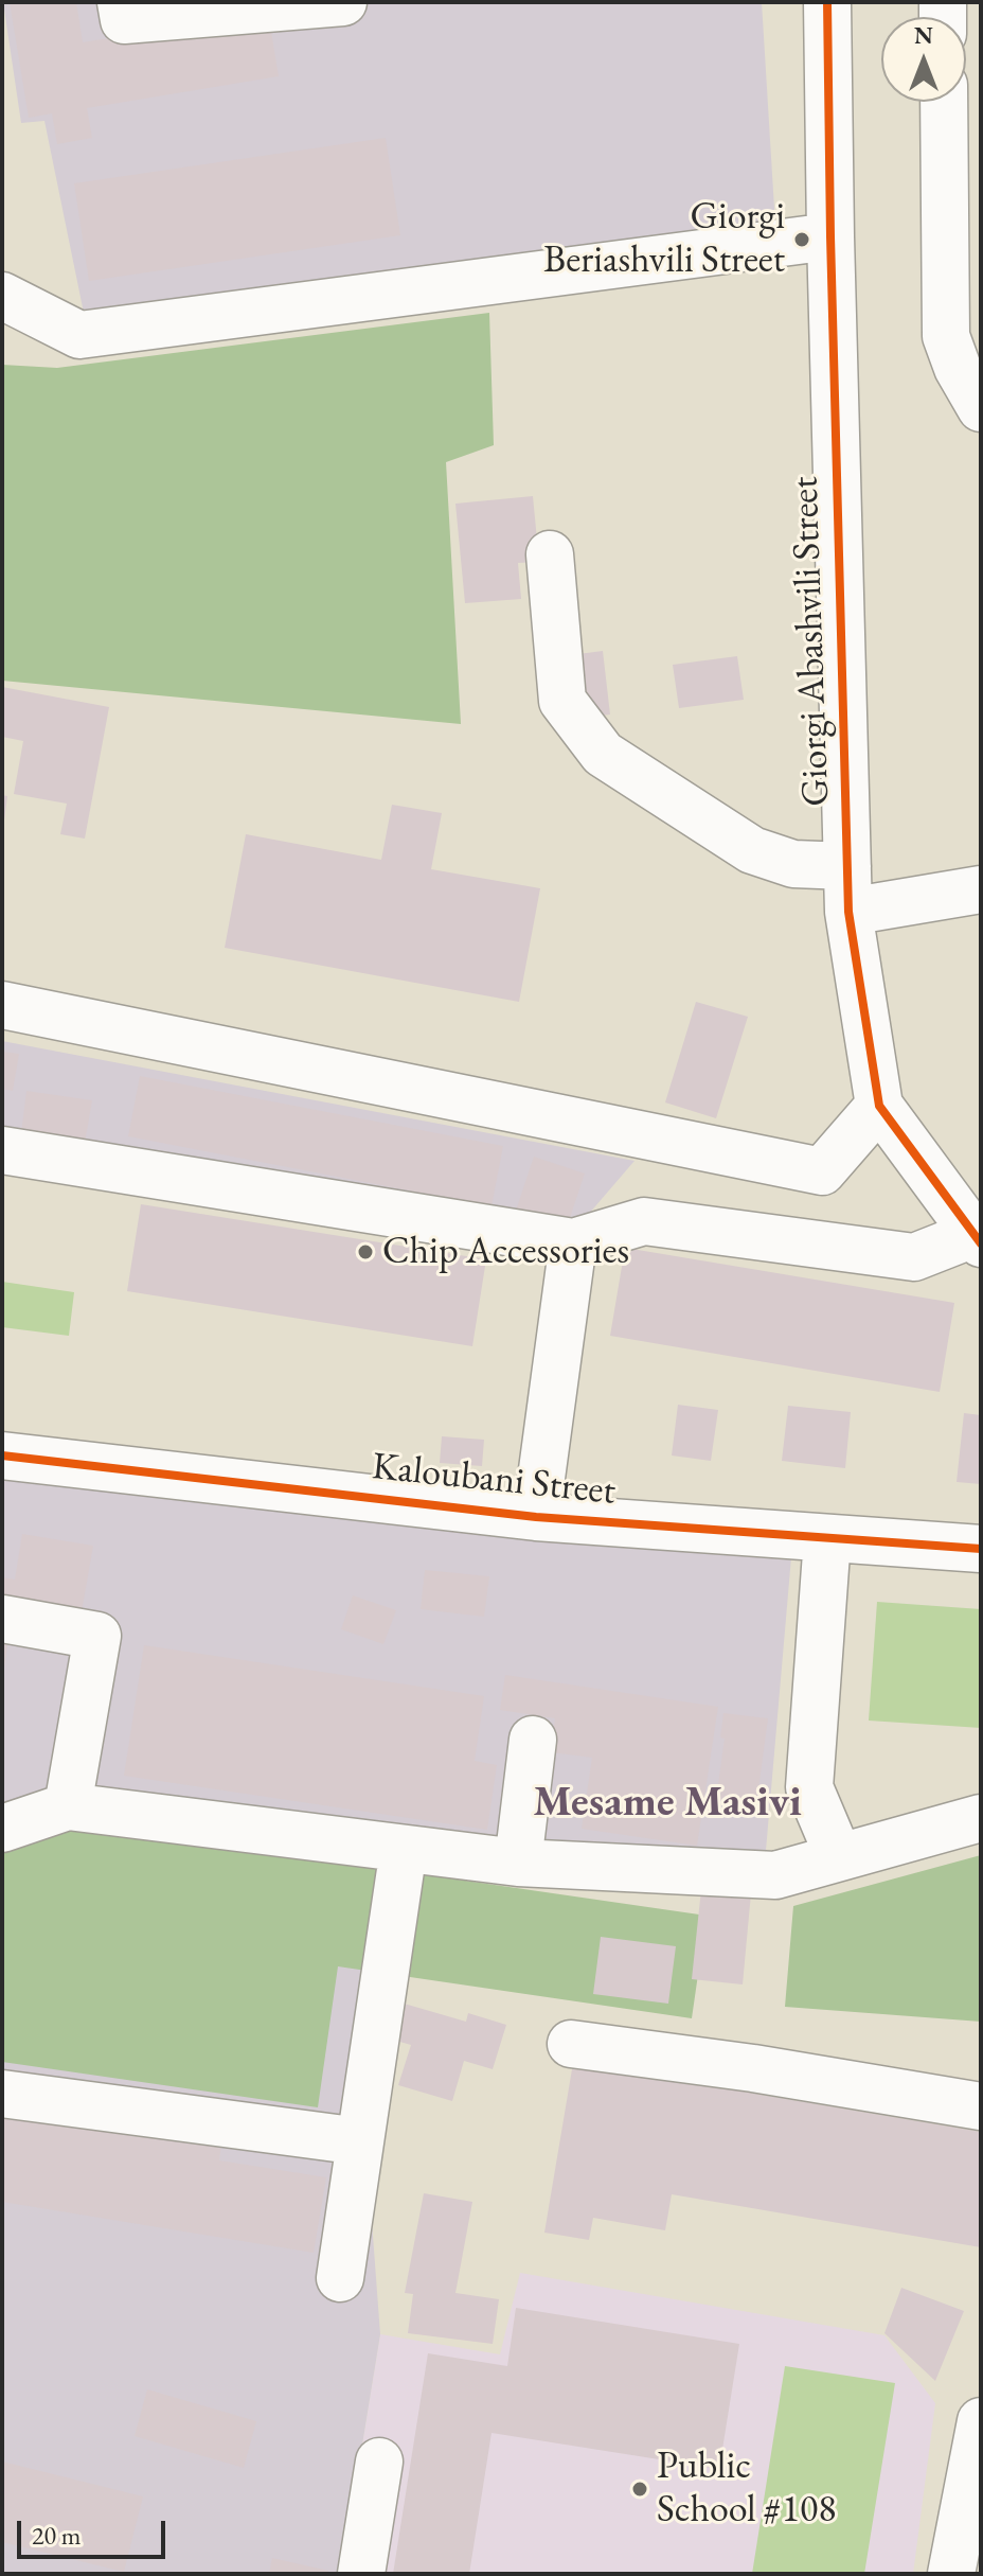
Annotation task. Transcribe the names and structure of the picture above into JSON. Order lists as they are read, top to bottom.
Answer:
{
  "streets": {
    "street": ["Giorgi Abashvili Street", "Kaloubani Street"]
  },
  "districts": ["Mesame Masivi"],
  "places": ["Giorgi Beriashvili Street", "Chip Accessories", "Public School #108"],
  "scale_bar": "20 m",
  "north": "top"
}
